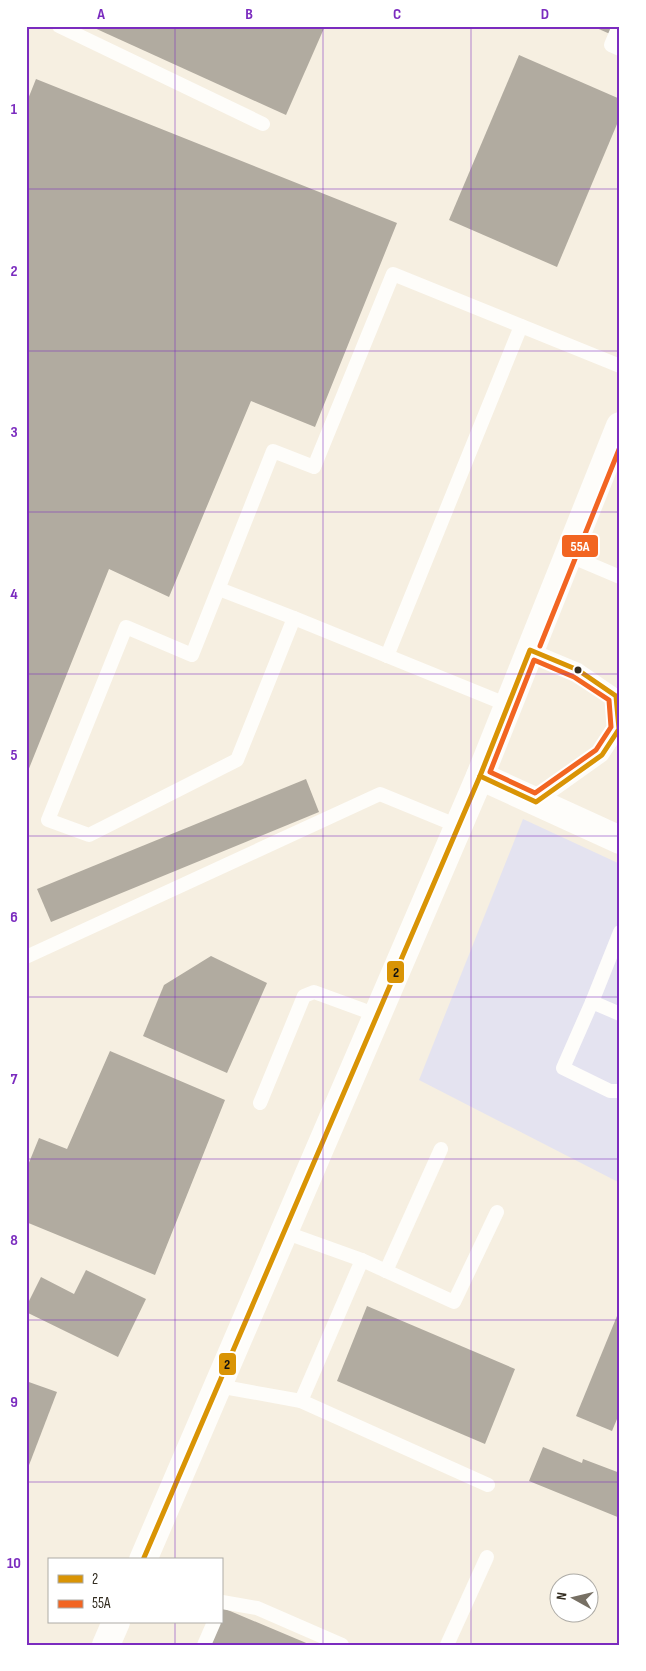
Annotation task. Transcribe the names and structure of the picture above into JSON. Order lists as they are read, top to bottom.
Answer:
{
  "lines": ["transit line 55A", "transit line 2"],
  "legend": ["2", "55A"],
  "north": "left",
  "grid": {
    "columns": [
      "A",
      "B",
      "C",
      "D"
    ],
    "rows": [
      "1",
      "2",
      "3",
      "4",
      "5",
      "6",
      "7",
      "8",
      "9",
      "10"
    ]
  }
}
